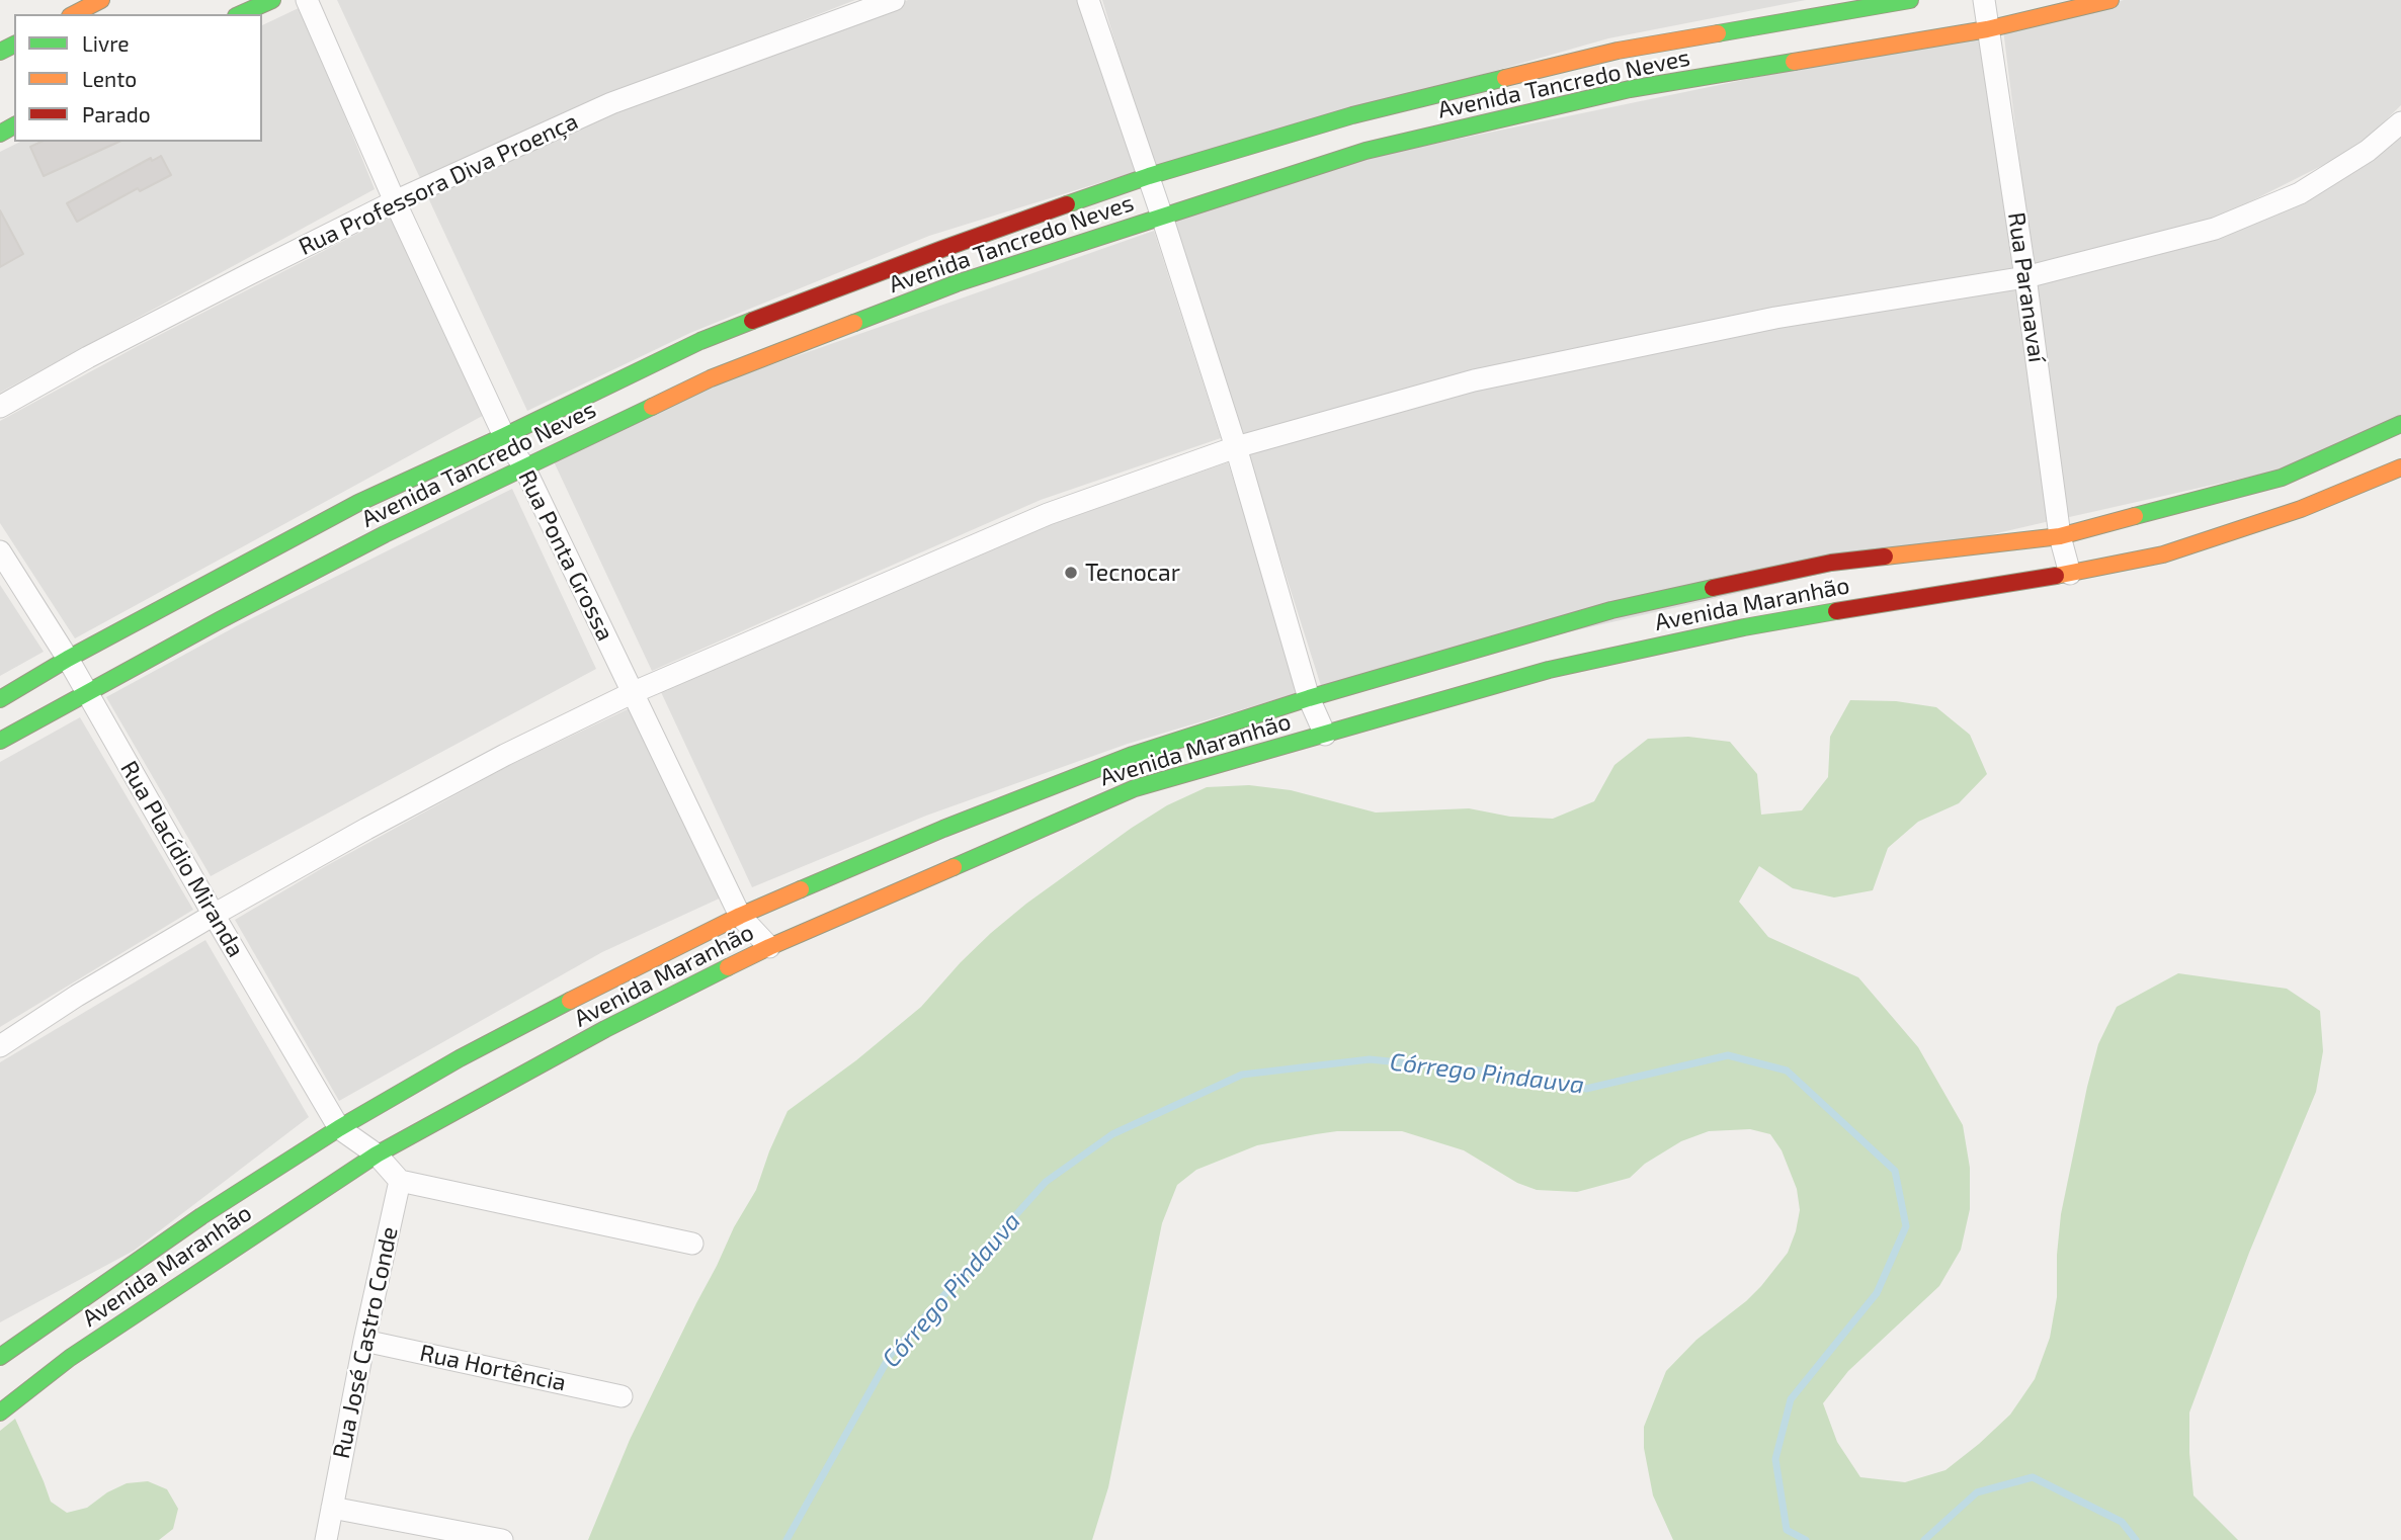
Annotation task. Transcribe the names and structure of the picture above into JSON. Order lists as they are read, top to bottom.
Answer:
{
  "streets": {
    "street": [
      "Avenida Tancredo Neves",
      "Rua Professora Diva Proença",
      "Rua Paranavaí",
      "Rua Ponta Grossa",
      "Avenida Maranhão",
      "Rua Placídio Miranda",
      "Rua José Castro Conde",
      "Rua Hortência"
    ]
  },
  "crossings": [
    ["Avenida Tancredo Neves", "Rua Paranavaí"],
    ["Avenida Tancredo Neves", "Rua Ponta Grossa"],
    ["Avenida Tancredo Neves", "Rua Placídio Miranda"],
    ["Rua Professora Diva Proença", "Rua Ponta Grossa"],
    ["Rua Paranavaí", "Avenida Maranhão"],
    ["Rua Ponta Grossa", "Avenida Maranhão"],
    ["Avenida Maranhão", "Rua Placídio Miranda"],
    ["Rua José Castro Conde", "Rua Hortência"]
  ],
  "water": ["Córrego Pindauva"],
  "places": ["Tecnocar"],
  "legend": ["Livre", "Lento", "Parado"]
}
